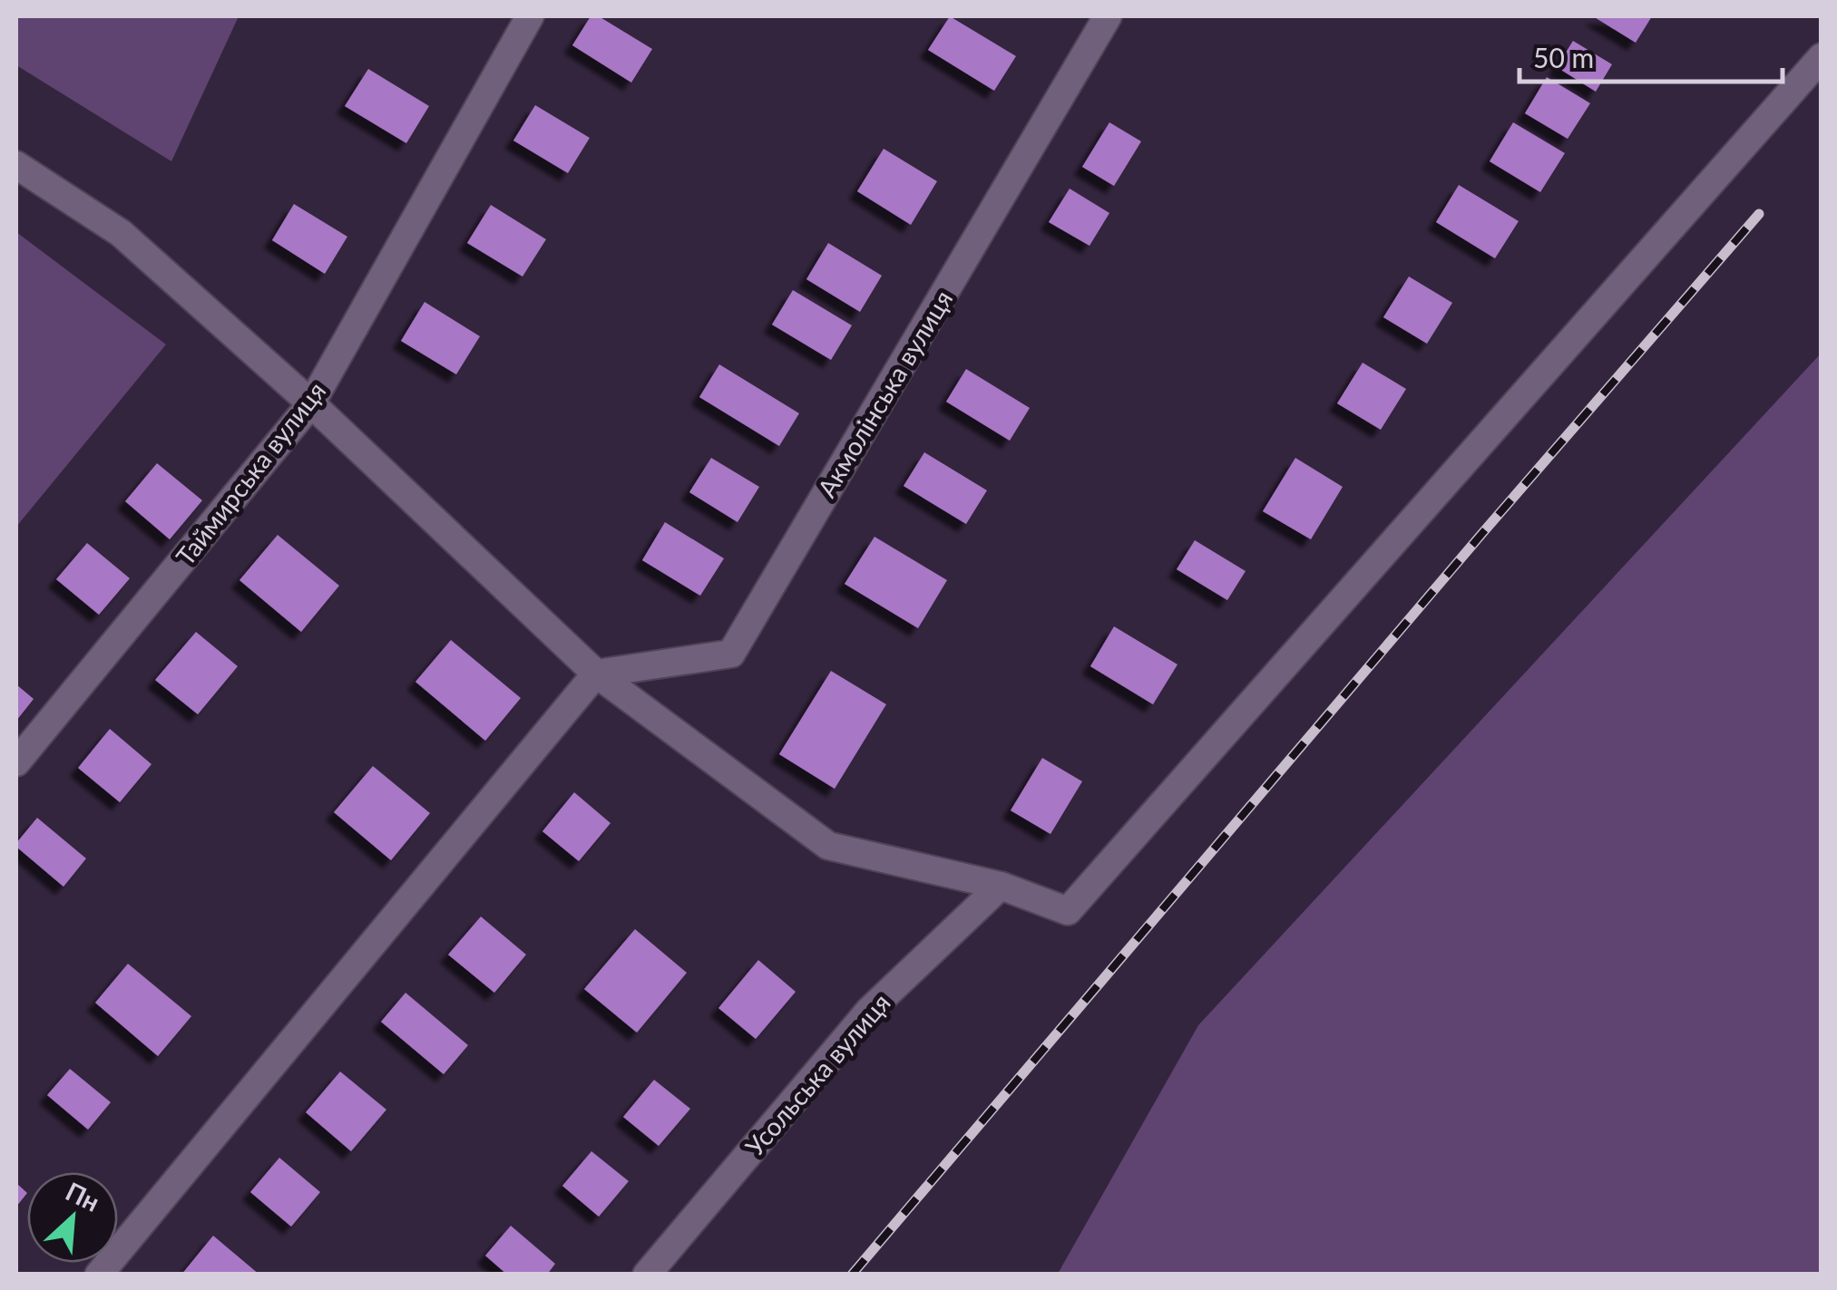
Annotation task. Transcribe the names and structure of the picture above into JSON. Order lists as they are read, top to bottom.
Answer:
{
  "streets": {
    "street": ["Акмолiнська вулиця", "Таймирська вулиця", "Усольська вулиця"]
  },
  "scale_bar": "50 m",
  "north": "top right"
}
